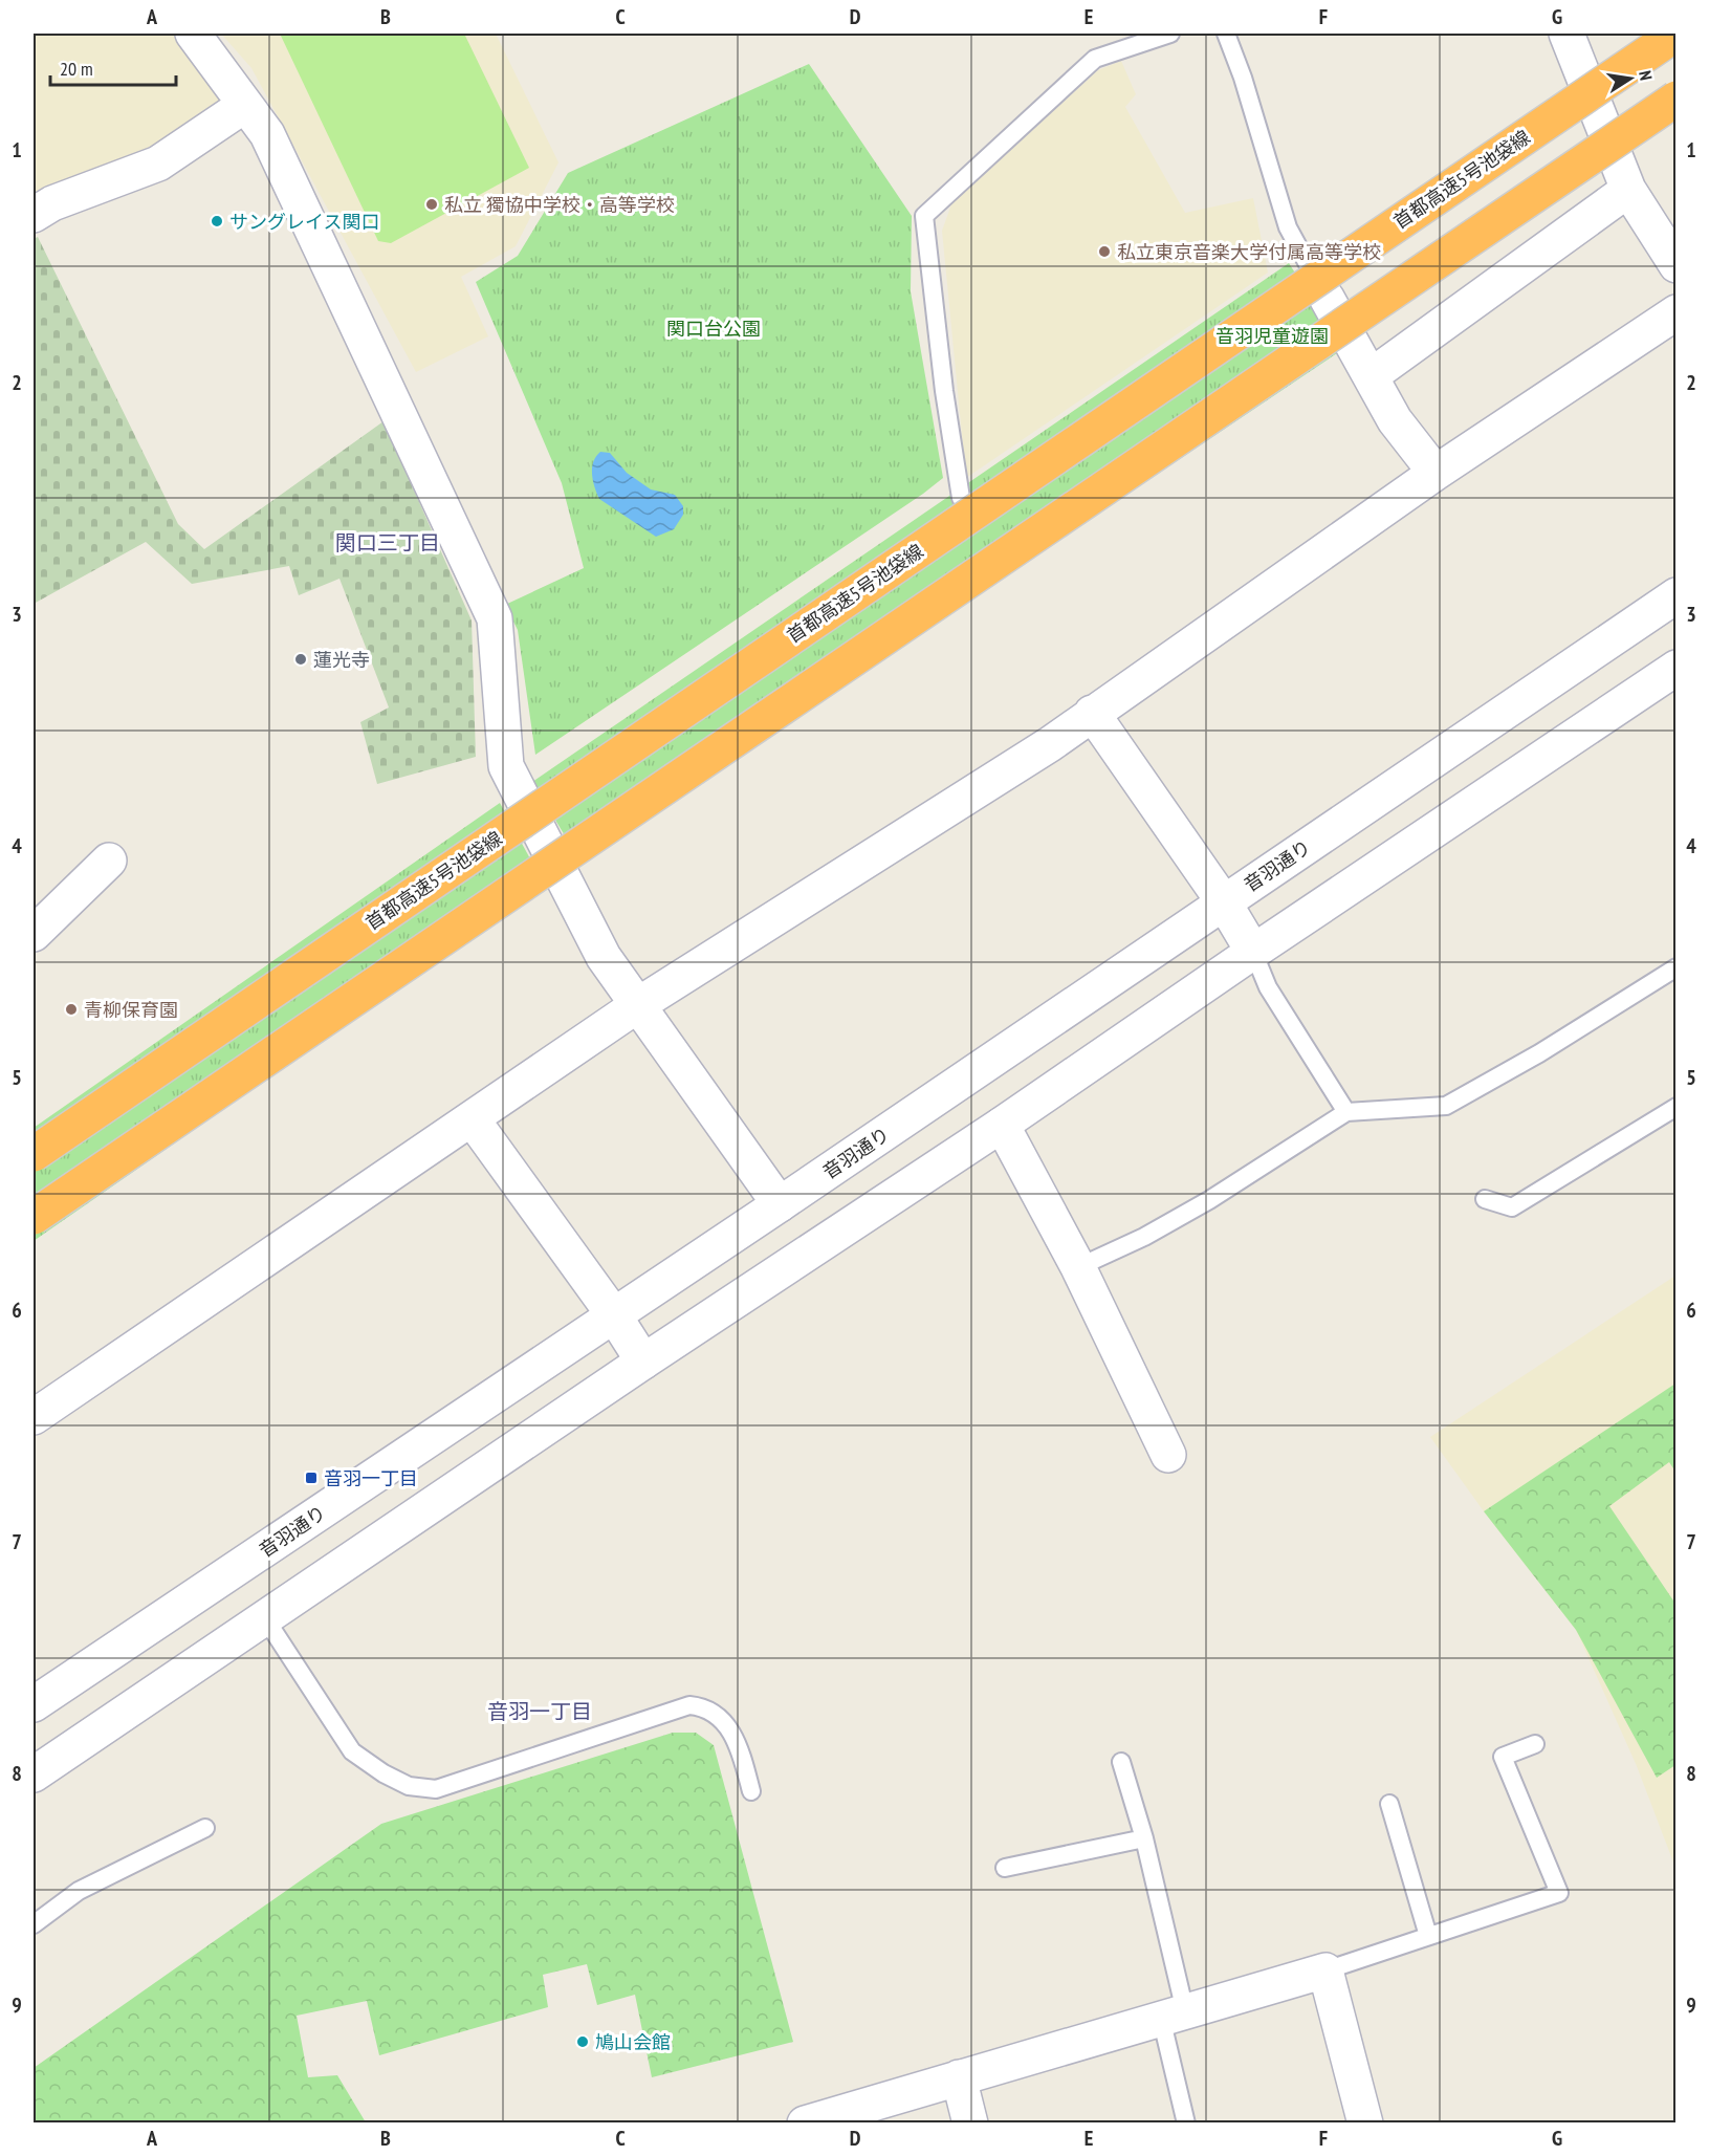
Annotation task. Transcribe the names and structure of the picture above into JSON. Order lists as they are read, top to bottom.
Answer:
{
  "streets": {
    "highway": ["首都高速5号池袋線"],
    "street": ["音羽通り"]
  },
  "districts": ["関口三丁目", "音羽一丁目"],
  "parks": ["関口台公園", "音羽児童遊園"],
  "places": {
    "other": [
      "私立 獨協中学校・高等学校",
      "サングレイス関口",
      "私立東京音楽大学付属高等学校",
      "蓮光寺",
      "青柳保育園",
      "鳩山会館"
    ],
    "transit": ["音羽一丁目"]
  },
  "scale_bar": "20 m",
  "north": "right",
  "grid": {
    "columns": [
      "A",
      "B",
      "C",
      "D",
      "E",
      "F",
      "G"
    ],
    "rows": [
      "1",
      "2",
      "3",
      "4",
      "5",
      "6",
      "7",
      "8",
      "9"
    ]
  }
}
